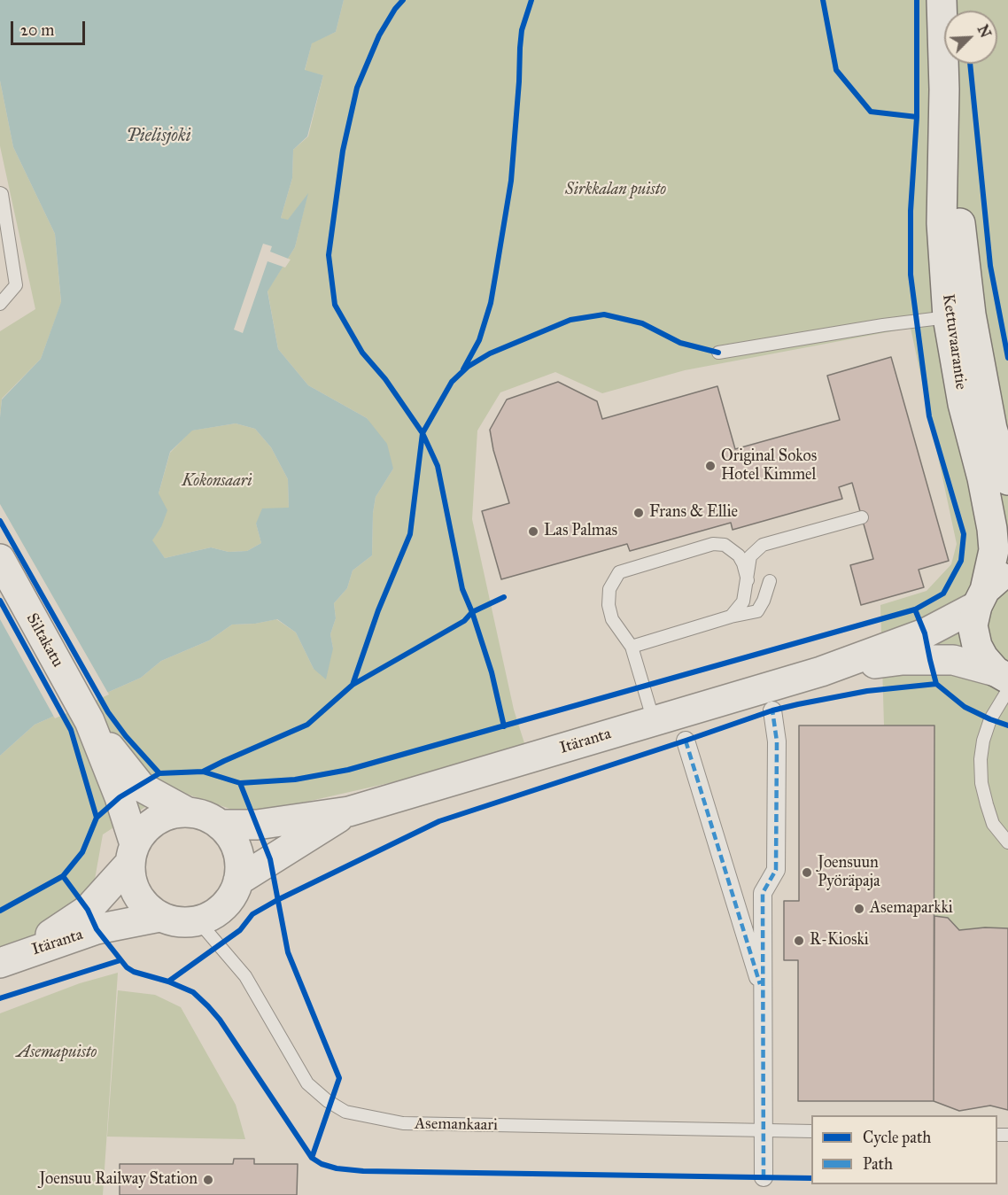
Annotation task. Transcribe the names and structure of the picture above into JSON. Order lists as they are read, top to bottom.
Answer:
{
  "streets": {
    "street": ["Kettuvaarantie", "Siltakatu", "Itäranta"],
    "lane": ["Asemankaari"]
  },
  "crossings": [
    ["Kettuvaarantie", "Itäranta"],
    ["Siltakatu", "Itäranta"],
    ["Siltakatu", "Asemankaari"],
    ["Itäranta", "Asemankaari"]
  ],
  "water": ["Pielisjoki"],
  "parks": ["Sirkkalan puisto", "Kokonsaari", "Asemapuisto"],
  "places": [
    "Original Sokos Hotel Kimmel",
    "Frans & Ellie",
    "Las Palmas",
    "Joensuun Pyöräpaja",
    "Asemaparkki",
    "R-Kioski",
    "Joensuu Railway Station"
  ],
  "legend": ["Cycle path", "Path"],
  "scale_bar": "20 m",
  "north": "top right"
}
